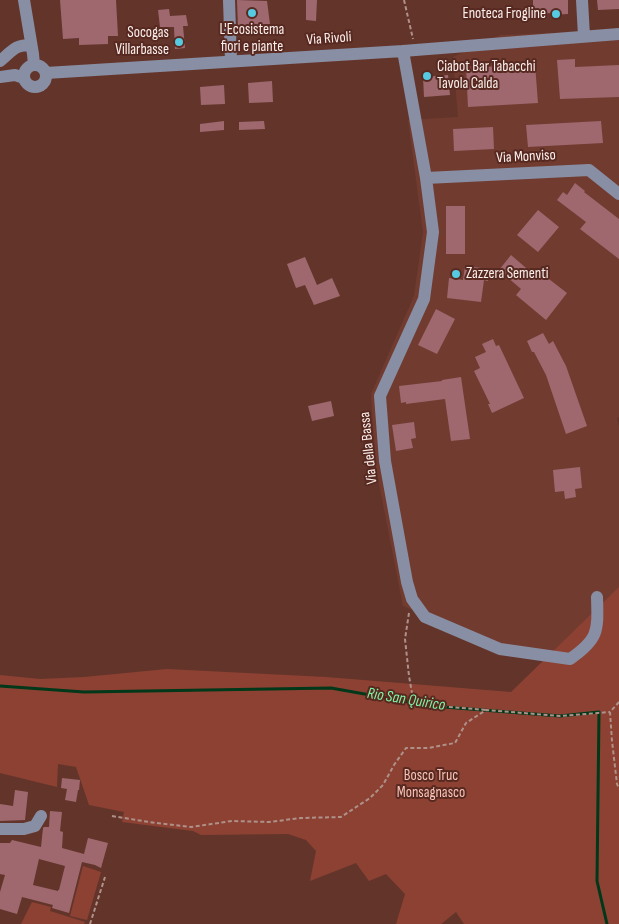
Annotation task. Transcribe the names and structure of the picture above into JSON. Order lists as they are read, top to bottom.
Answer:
{
  "streets": {
    "street": ["Via Rivoli", "Via Monviso", "Via della Bassa"]
  },
  "crossings": [
    ["Via Rivoli", "Via della Bassa"],
    ["Via Monviso", "Via della Bassa"]
  ],
  "water": ["Rio San Quirico"],
  "parks": ["Bosco Truc Monsagnasco"],
  "places": [
    "L'Ecosistema fiori e piante",
    "Enoteca Frogline",
    "Socogas Villarbasse",
    "Ciabot Bar Tabacchi Tavola Calda",
    "Zazzera Sementi"
  ]
}
